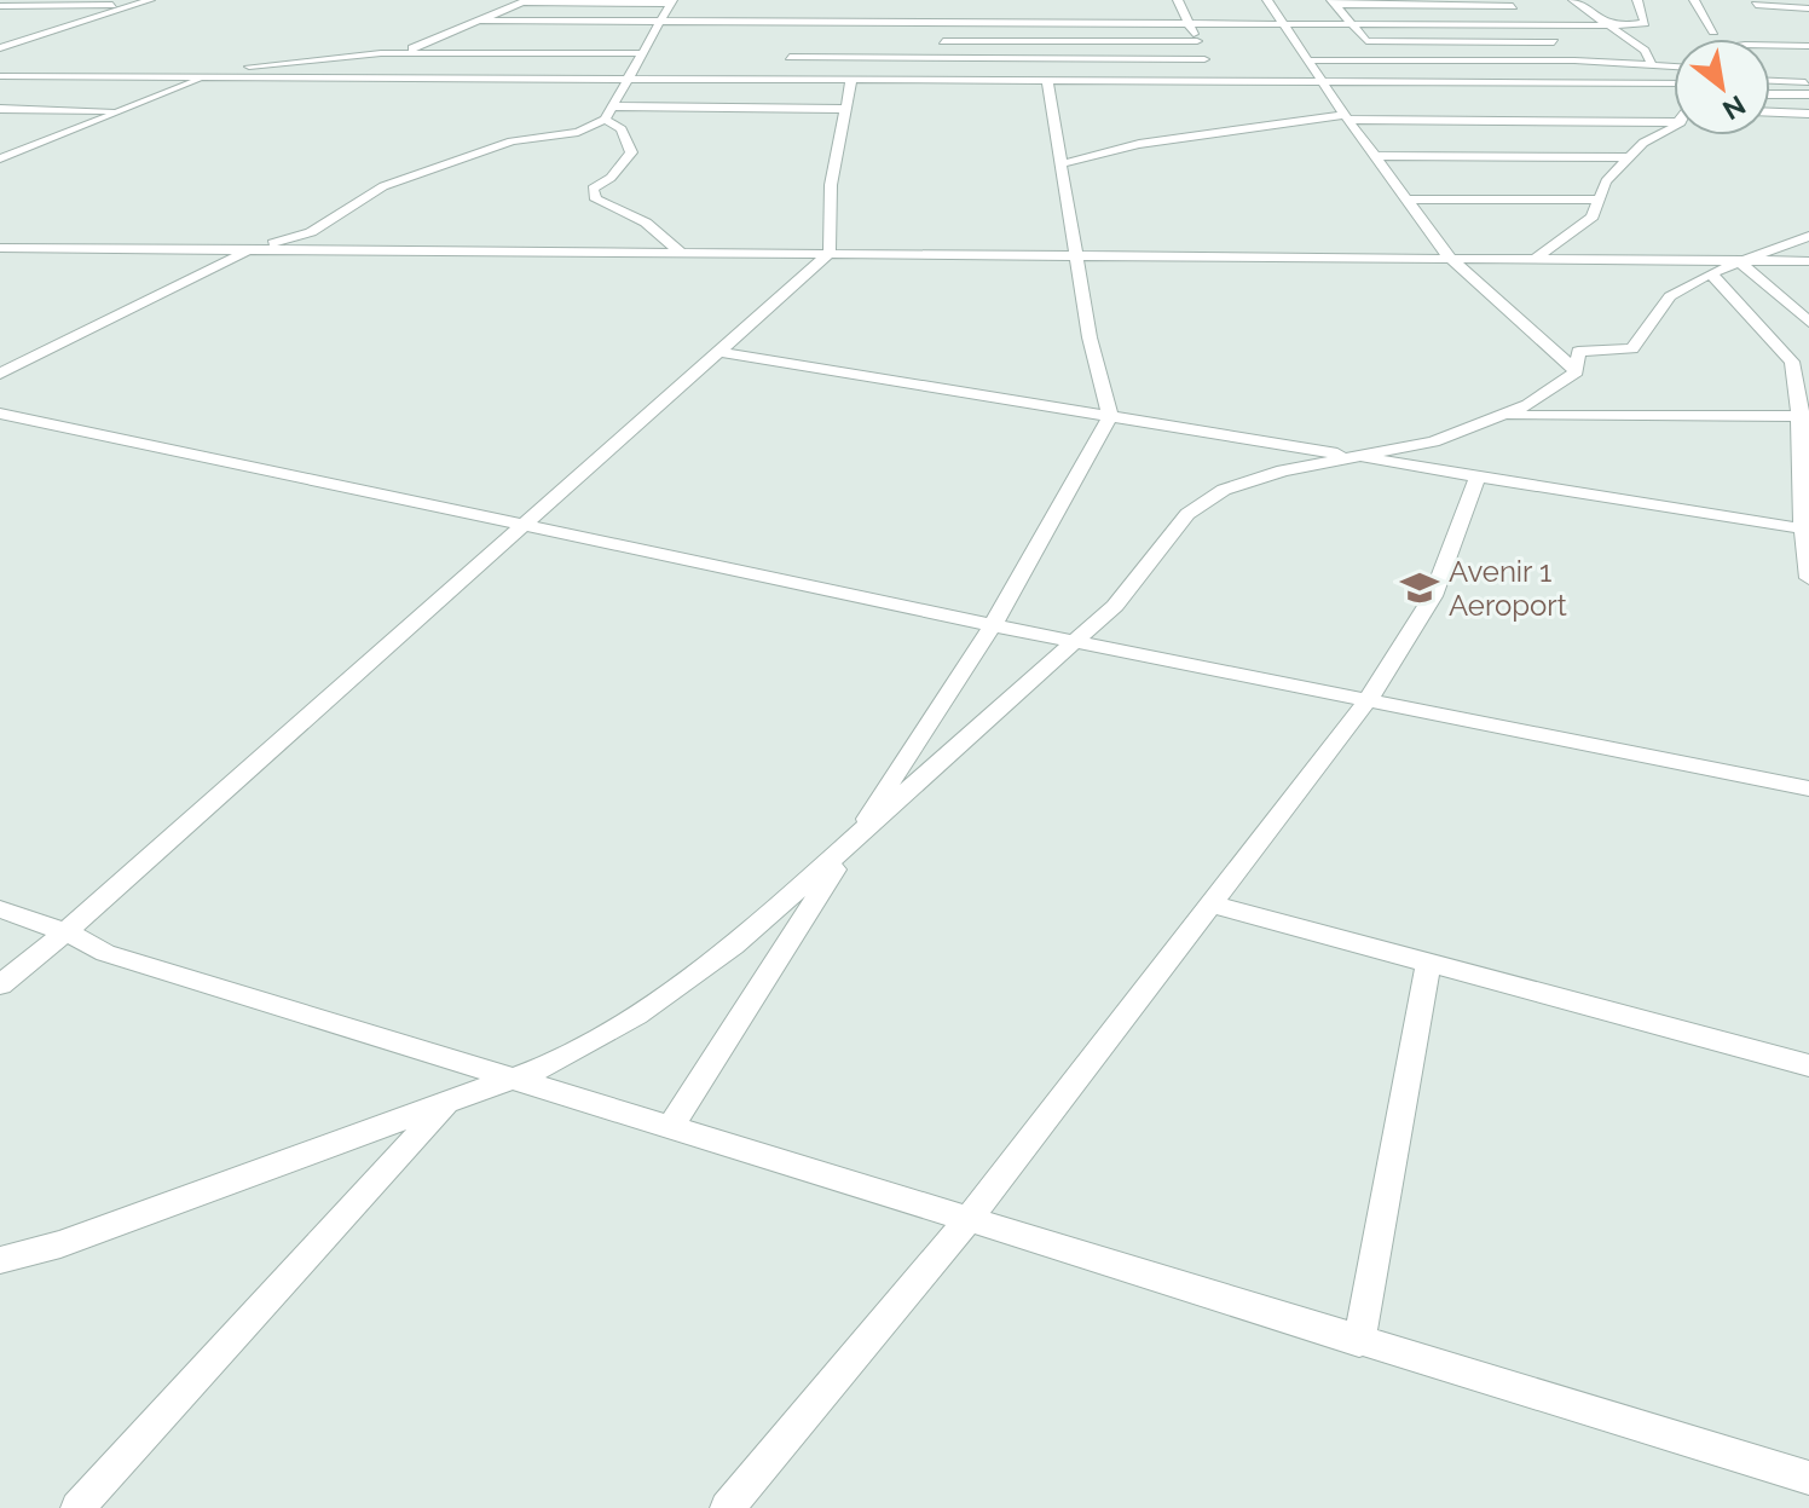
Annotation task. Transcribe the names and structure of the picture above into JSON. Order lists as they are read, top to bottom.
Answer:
{
  "places": {
    "school or university": ["Avenir 1 Aeroport"]
  },
  "north": "bottom right"
}
